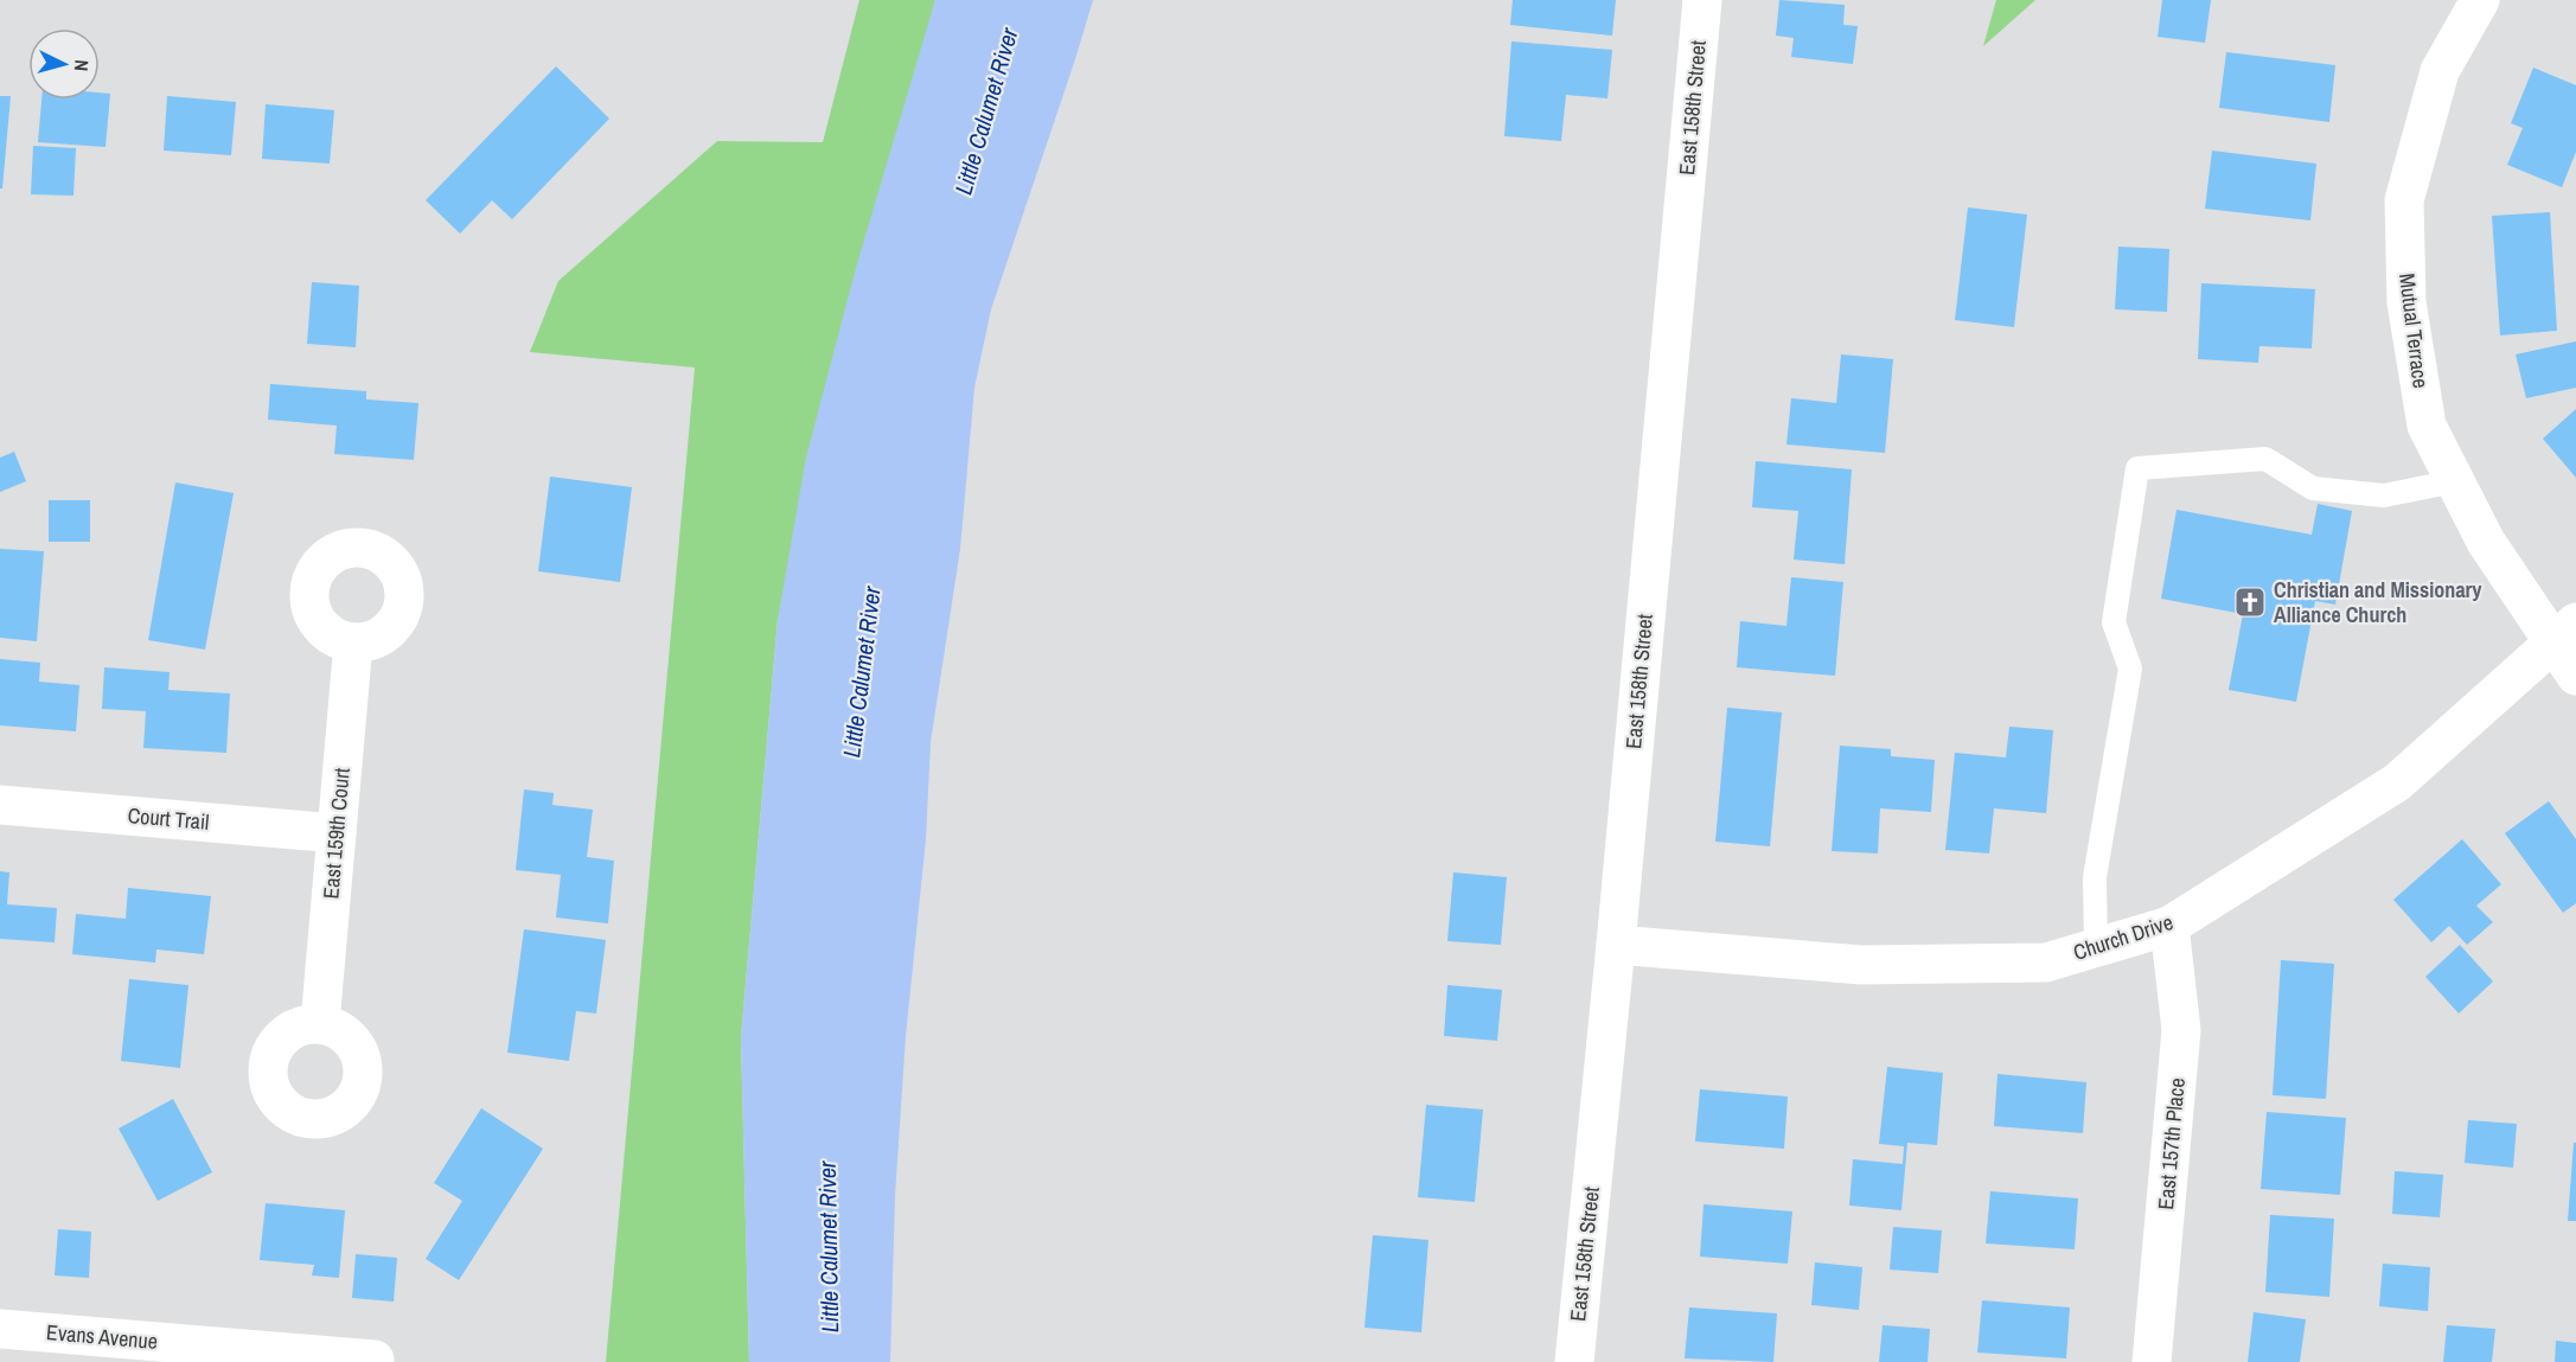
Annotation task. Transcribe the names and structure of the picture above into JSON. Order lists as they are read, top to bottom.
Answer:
{
  "streets": {
    "street": [
      "East 158th Street",
      "Mutual Terrace",
      "Court Trail",
      "East 159th Court",
      "Church Drive",
      "East 157th Place",
      "Evans Avenue"
    ]
  },
  "crossings": [
    ["East 158th Street", "Church Drive"],
    ["Mutual Terrace", "Church Drive"],
    ["Court Trail", "East 159th Court"],
    ["Church Drive", "East 157th Place"]
  ],
  "water": ["Little Calumet River"],
  "places": {
    "church": ["Christian and Missionary Alliance Church"]
  },
  "north": "right"
}
